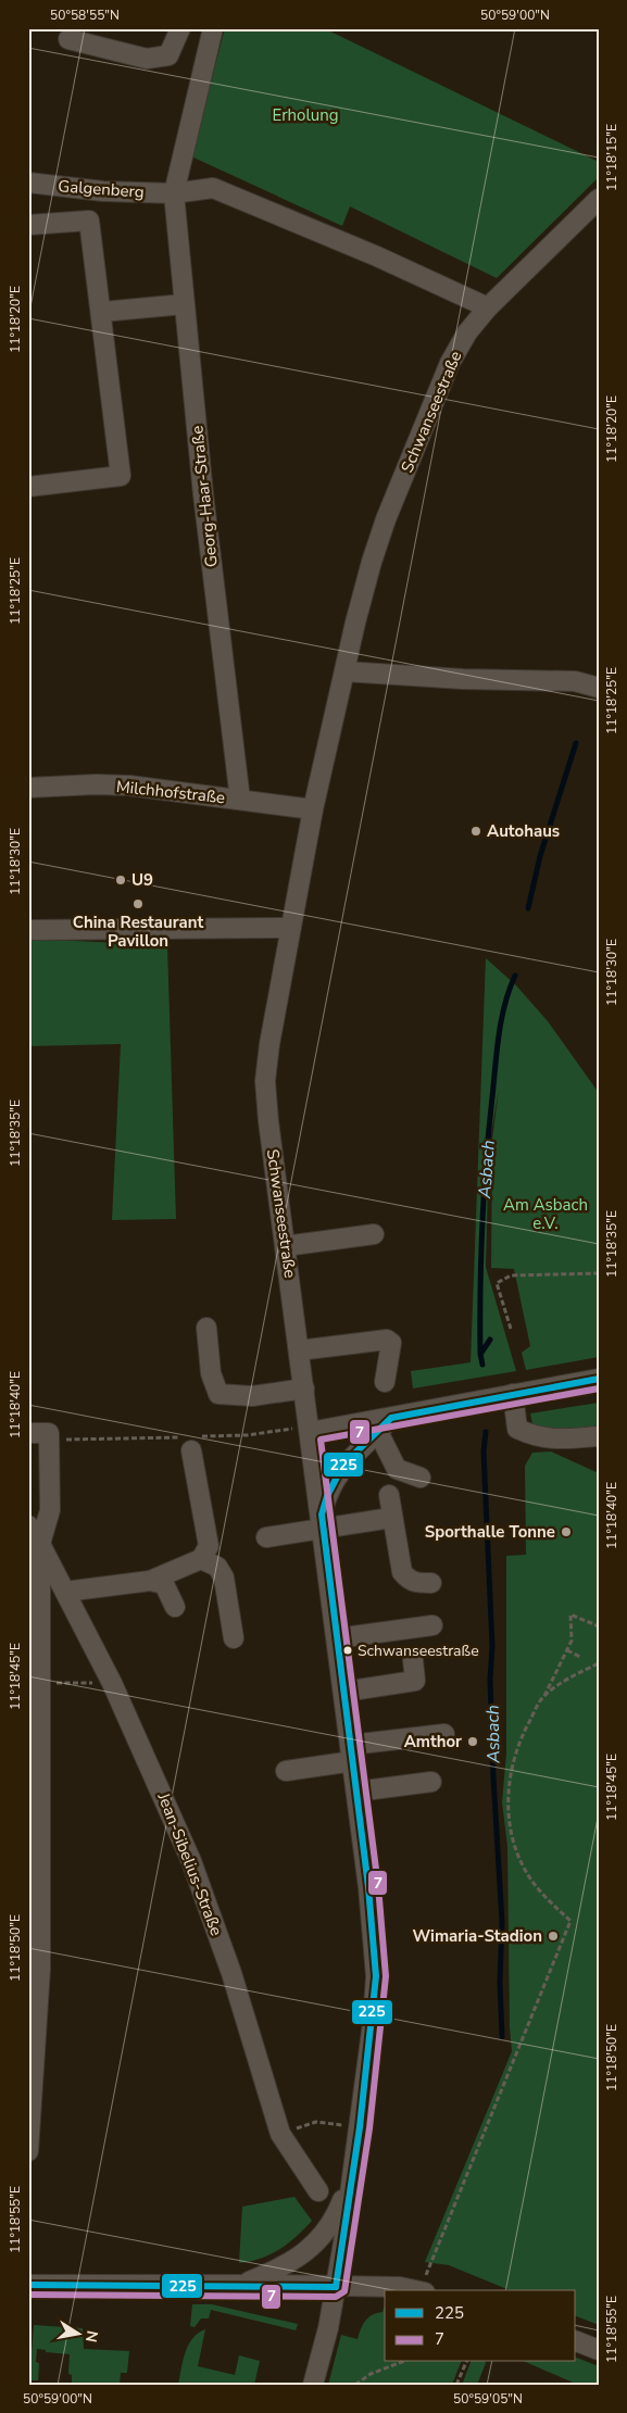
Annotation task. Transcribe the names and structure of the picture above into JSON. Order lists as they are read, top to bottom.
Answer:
{
  "streets": {
    "street": [
      "Galgenberg",
      "Schwanseestraße",
      "Georg-Haar-Straße",
      "Milchhofstraße",
      "Jean-Sibelius-Straße"
    ]
  },
  "crossings": [
    ["Galgenberg", "Georg-Haar-Straße"],
    ["Schwanseestraße", "Milchhofstraße"],
    ["Georg-Haar-Straße", "Milchhofstraße"]
  ],
  "water": ["Asbach"],
  "parks": ["Erholung", "Am Asbach e.V."],
  "places": [
    "Autohaus",
    "U9",
    "China Restaurant Pavillon",
    "Sporthalle Tonne",
    "Schwanseestraße",
    "Amthor",
    "Wimaria-Stadion"
  ],
  "lines": ["transit line 225", "transit line 7"],
  "legend": ["225", "7"],
  "north": "right",
  "coordinates": [
    "50°58'55\"N",
    "50°59'00\"N",
    "11°18'15\"E",
    "11°18'20\"E",
    "11°18'25\"E",
    "11°18'30\"E",
    "11°18'35\"E",
    "11°18'40\"E",
    "11°18'45\"E",
    "11°18'50\"E",
    "11°18'55\"E",
    "50°59'05\"N"
  ]
}
